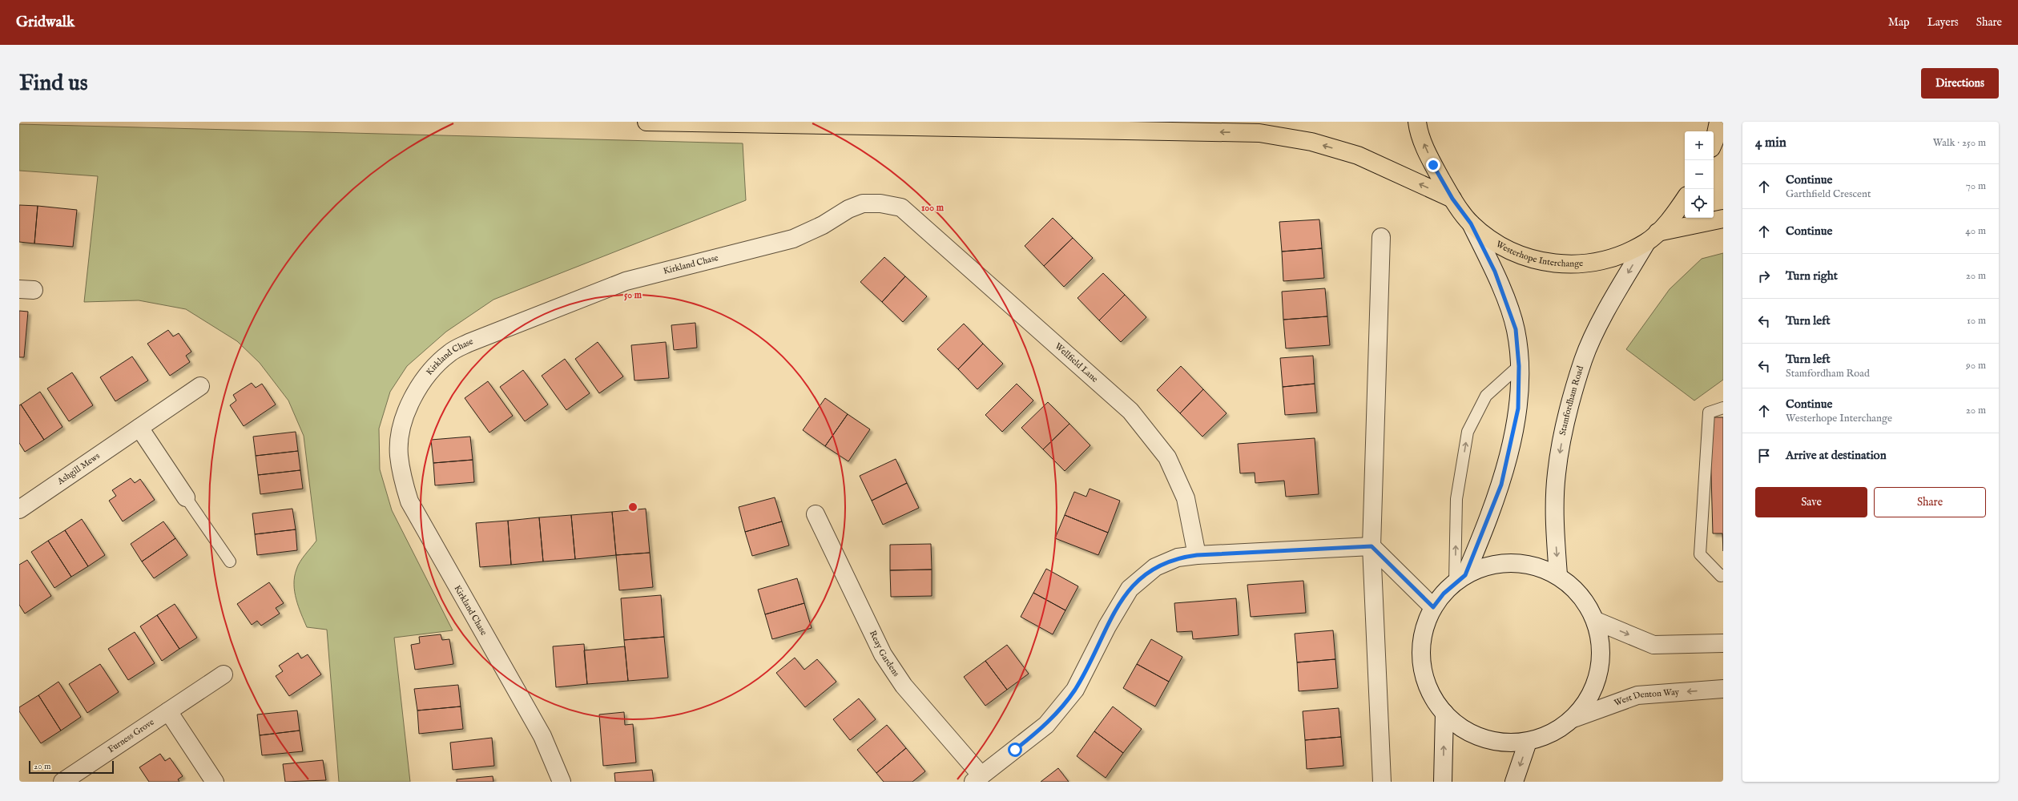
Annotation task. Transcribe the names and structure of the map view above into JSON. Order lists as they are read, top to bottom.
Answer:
{
  "streets": {
    "main road": ["Westerhope Interchange"],
    "street": [
      "Kirkland Chase",
      "Wellfield Lane",
      "Stamfordham Road",
      "Ashgill Mews",
      "Reay Gardens",
      "West Denton Way",
      "Furness Grove"
    ]
  },
  "crossings": [
    ["Westerhope Interchange", "Stamfordham Road"],
    ["Kirkland Chase", "Wellfield Lane"]
  ],
  "scale_bar": "20 m",
  "page": {
    "header": "Gridwalk",
    "nav": ["Map", "Layers", "Share"],
    "buttons": [
      "Directions",
      ["Save", "Share"]
    ],
    "title": "Find us",
    "heading": ["4 min", "Walk · 250 m"],
    "map_buttons": ["+", "−"],
    "list": [
      ["Continue", "Garthfield Crescent", "70 m"],
      ["Continue", "40 m"],
      ["Turn right", "20 m"],
      ["Turn left", "10 m"],
      ["Turn left", "Stamfordham Road", "90 m"],
      ["Continue", "Westerhope Interchange", "20 m"],
      "Arrive at destination"
    ],
    "scale": "20 m"
  },
  "rings": ["100 m", "50 m"]
}
